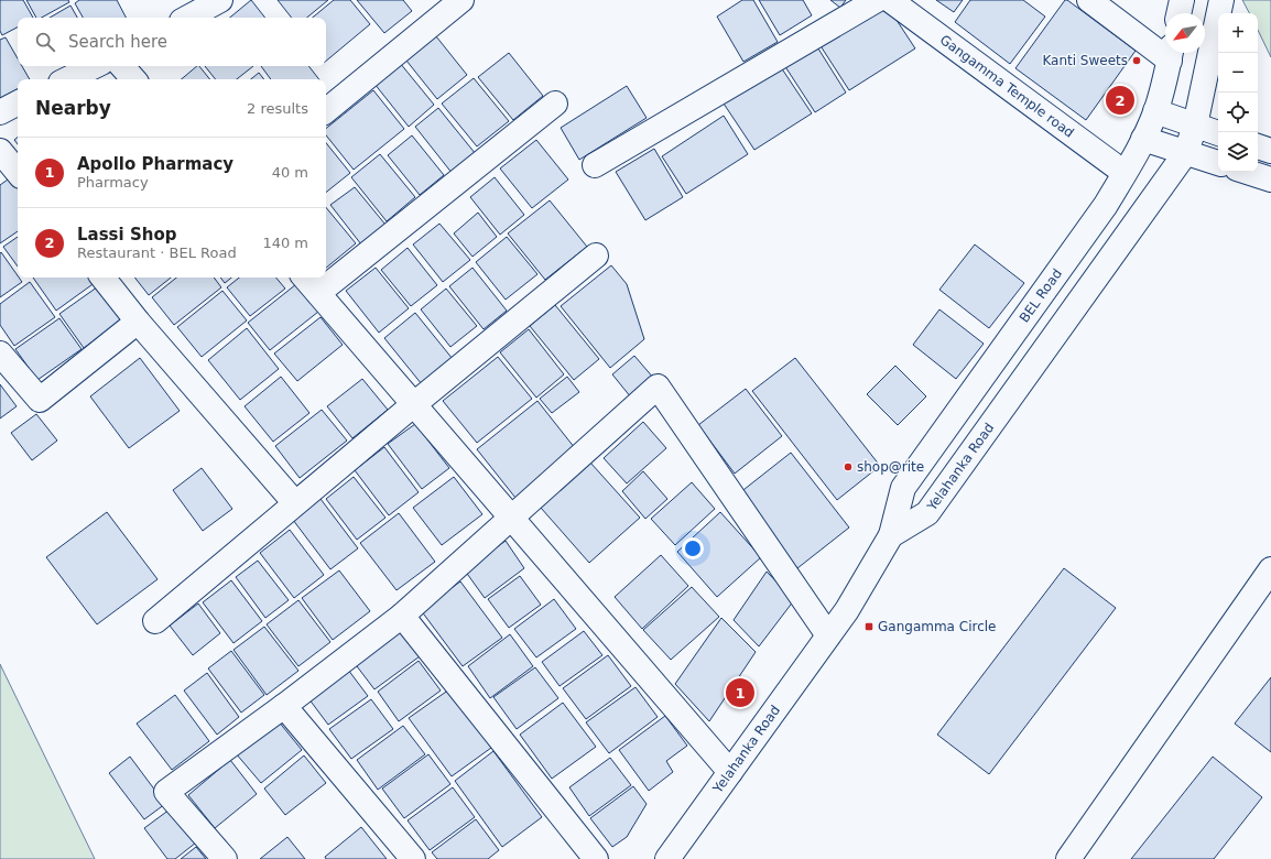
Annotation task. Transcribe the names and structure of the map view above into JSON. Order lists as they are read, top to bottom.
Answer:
{
  "streets": {
    "street": ["Gangamma Temple road", "BEL Road", "Yelahanka Road"]
  },
  "crossings": [
    ["Gangamma Temple road", "BEL Road"],
    ["BEL Road", "Yelahanka Road"]
  ],
  "places": {
    "other": ["Kanti Sweets", "shop@rite"],
    "transit": ["Gangamma Circle"]
  },
  "north": "bottom left",
  "page": {
    "map_buttons": ["+", "−"],
    "search": "Search here",
    "heading": ["Nearby", "2 results"],
    "pins": ["2", "1"],
    "list": [
      {
        "mark": "1",
        "name": "Apollo Pharmacy",
        "note": "Pharmacy",
        "value": "40 m"
      },
      {
        "mark": "2",
        "name": "Lassi Shop",
        "note": "Restaurant · BEL Road",
        "value": "140 m"
      }
    ]
  }
}
